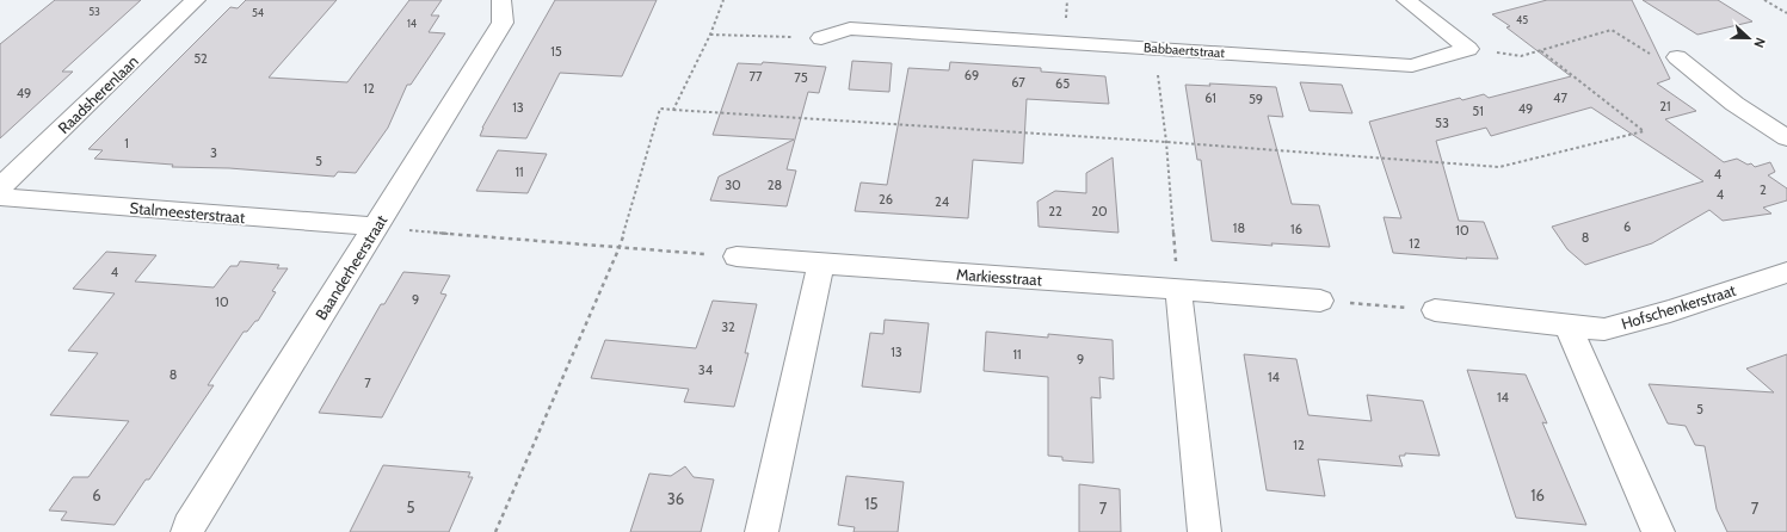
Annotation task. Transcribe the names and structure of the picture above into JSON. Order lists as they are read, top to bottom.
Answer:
{
  "streets": {
    "street": [
      "Babbaertstraat",
      "Raadsherenlaan",
      "Stalmeesterstraat",
      "Baanderheerstraat",
      "Markiesstraat",
      "Hofschenkerstraat"
    ]
  },
  "crossings": [
    ["Stalmeesterstraat", "Baanderheerstraat"]
  ],
  "house_numbers": [
    "53",
    "54",
    "45",
    "14",
    "15",
    "52",
    "69",
    "77",
    "75",
    "67",
    "65",
    "12",
    "49",
    "61",
    "47",
    "59",
    "21",
    "13",
    "49",
    "51",
    "53",
    "1",
    "3",
    "5",
    "11",
    "4",
    "30",
    "28",
    "2",
    "4",
    "26",
    "24",
    "22",
    "20",
    "6",
    "18",
    "16",
    "10",
    "8",
    "12",
    "4",
    "9",
    "10",
    "32",
    "13",
    "11",
    "9",
    "34",
    "8",
    "14",
    "7",
    "14",
    "5",
    "12",
    "6",
    "16",
    "36",
    "15",
    "5",
    "7",
    "7"
  ],
  "north": "right"
}
